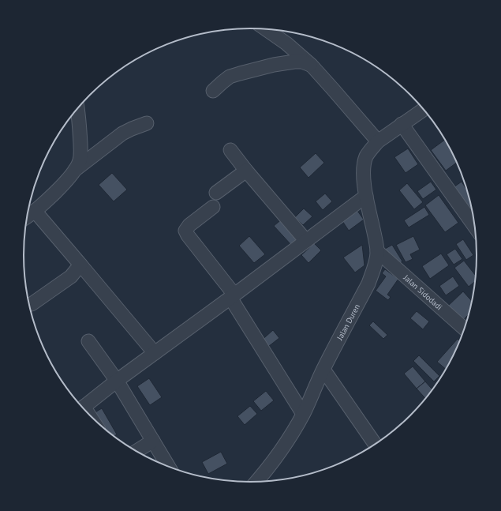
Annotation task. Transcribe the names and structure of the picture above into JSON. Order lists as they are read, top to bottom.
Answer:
{
  "streets": {
    "street": ["Jalan Sidodadi", "Jalan Duren"]
  },
  "crossings": [
    ["Jalan Sidodadi", "Jalan Duren"]
  ]
}
